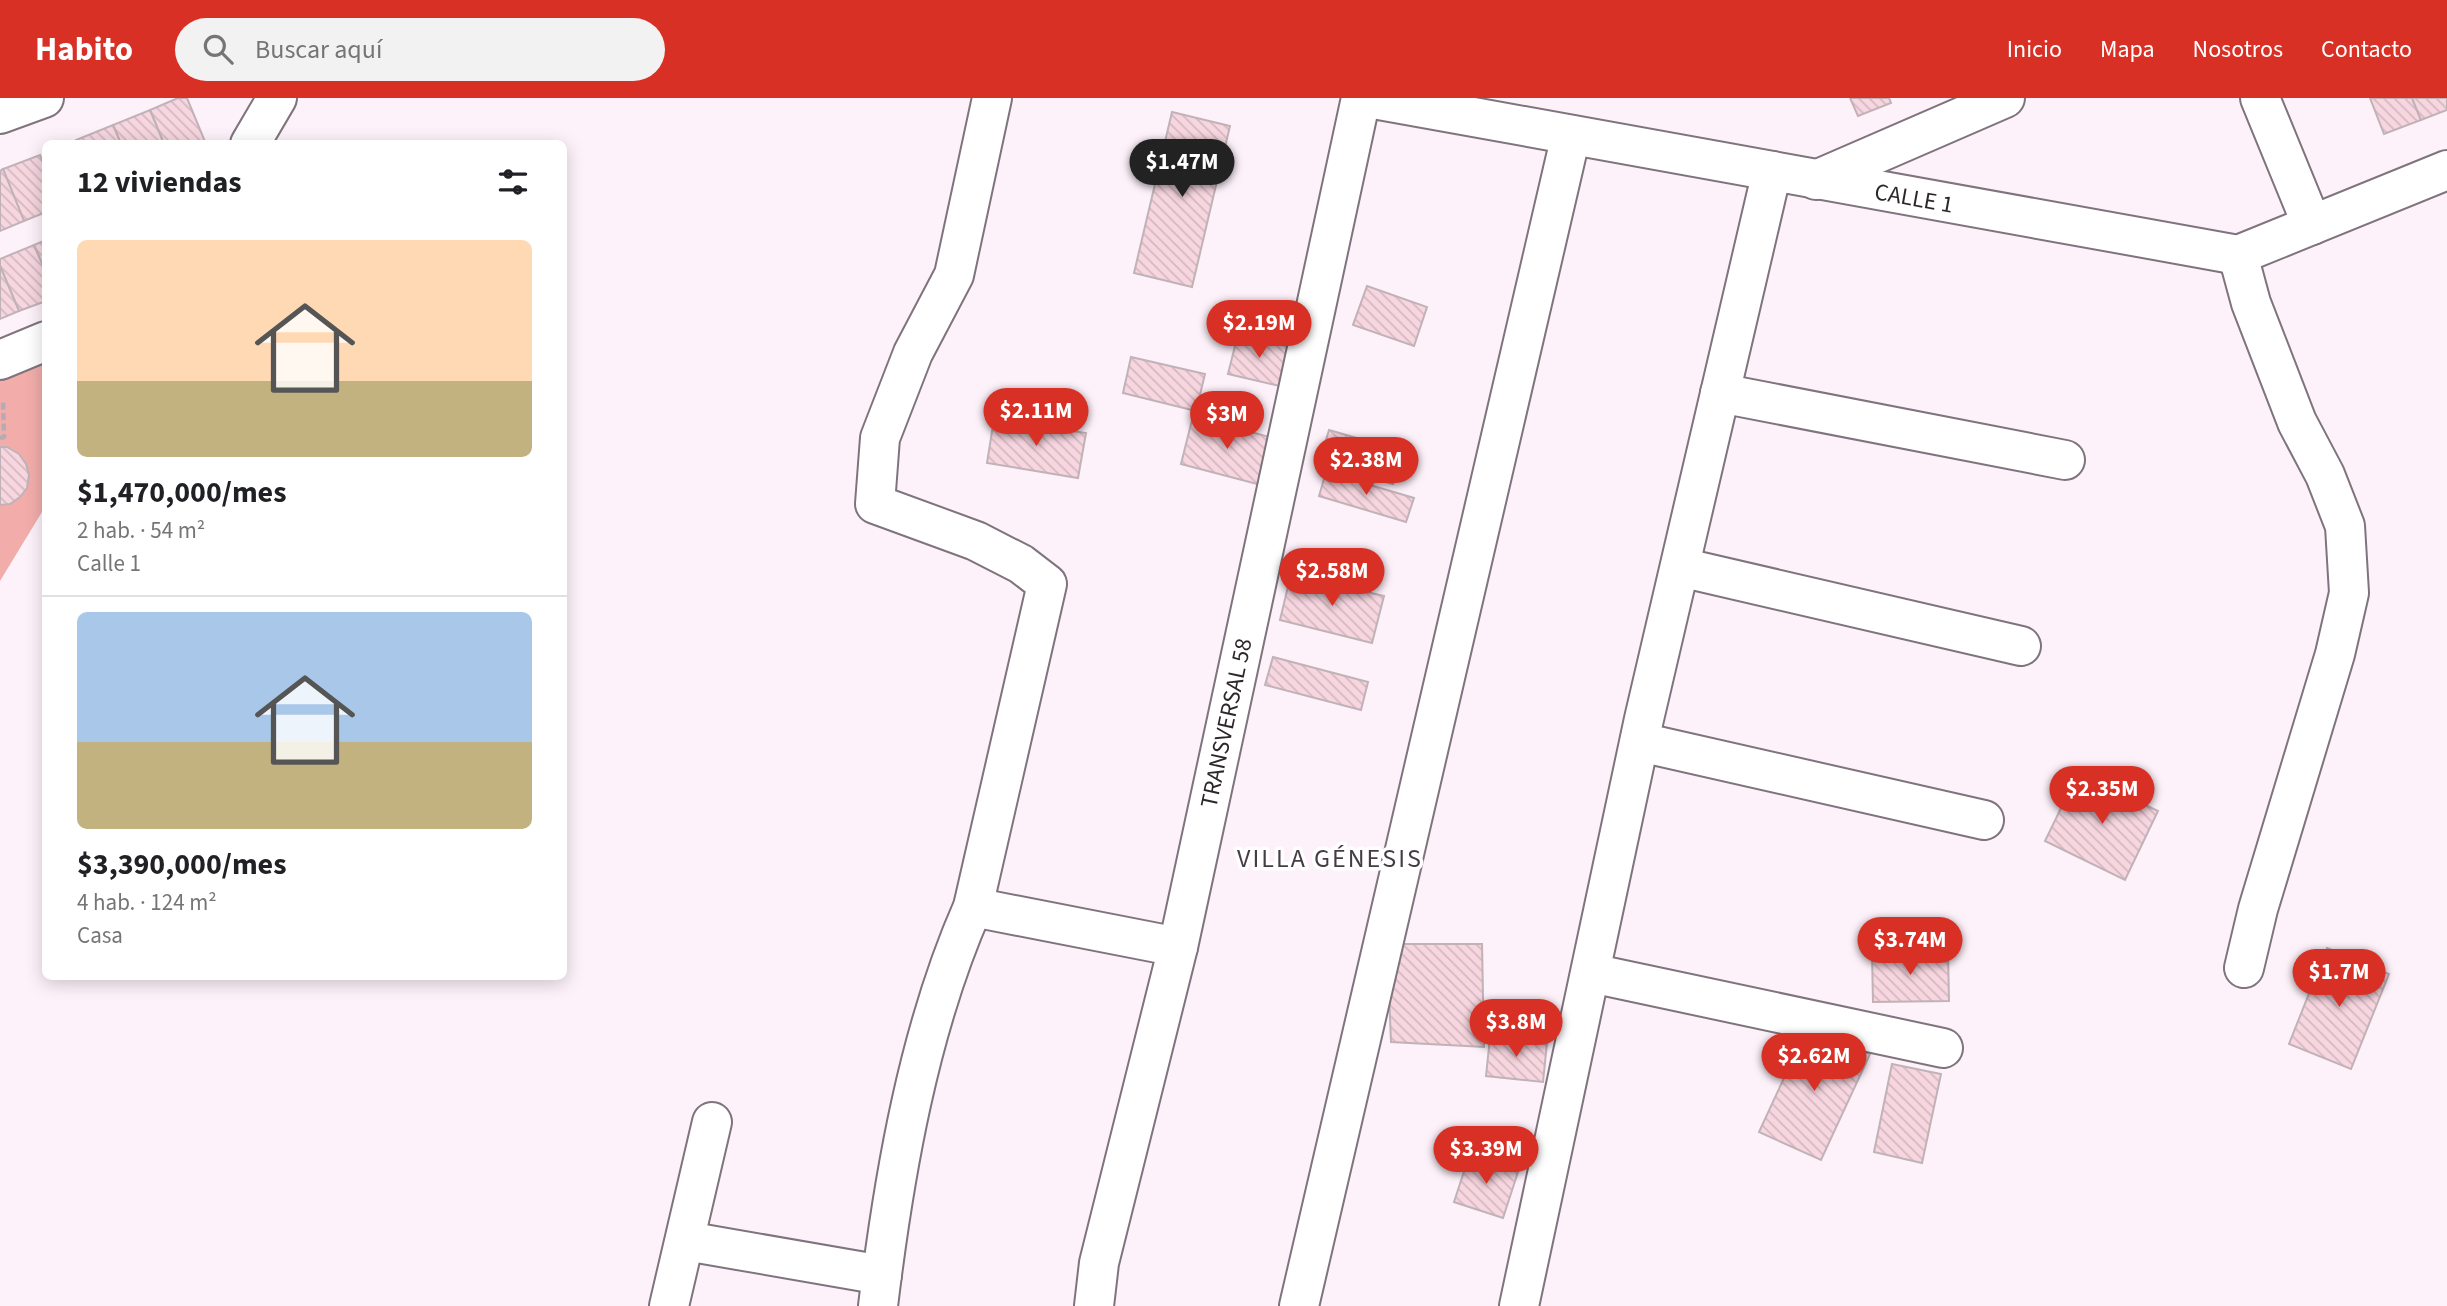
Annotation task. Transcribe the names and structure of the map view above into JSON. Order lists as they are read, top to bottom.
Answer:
{
  "streets": {
    "street": ["CALLE 1", "TRANSVERSAL 58"]
  },
  "districts": ["VILLA GÉNESIS"],
  "page": {
    "header": "Habito",
    "search": "Buscar aquí",
    "nav": [
      "Inicio",
      "Mapa",
      "Nosotros",
      "Contacto"
    ],
    "price": [
      "$1.47M",
      "$2.19M",
      "$2.11M",
      "$3M",
      "$2.38M",
      "$2.58M",
      "$2.35M",
      "$3.74M",
      "$1.7M",
      "$3.8M",
      "$2.62M",
      "$3.39M"
    ],
    "heading": "12 viviendas",
    "list": [
      {
        "name": "$1,470,000/mes",
        "note": "2 hab. · 54 m² · Calle 1"
      },
      {
        "name": "$3,390,000/mes",
        "note": "4 hab. · 124 m² · Casa"
      }
    ]
  }
}
